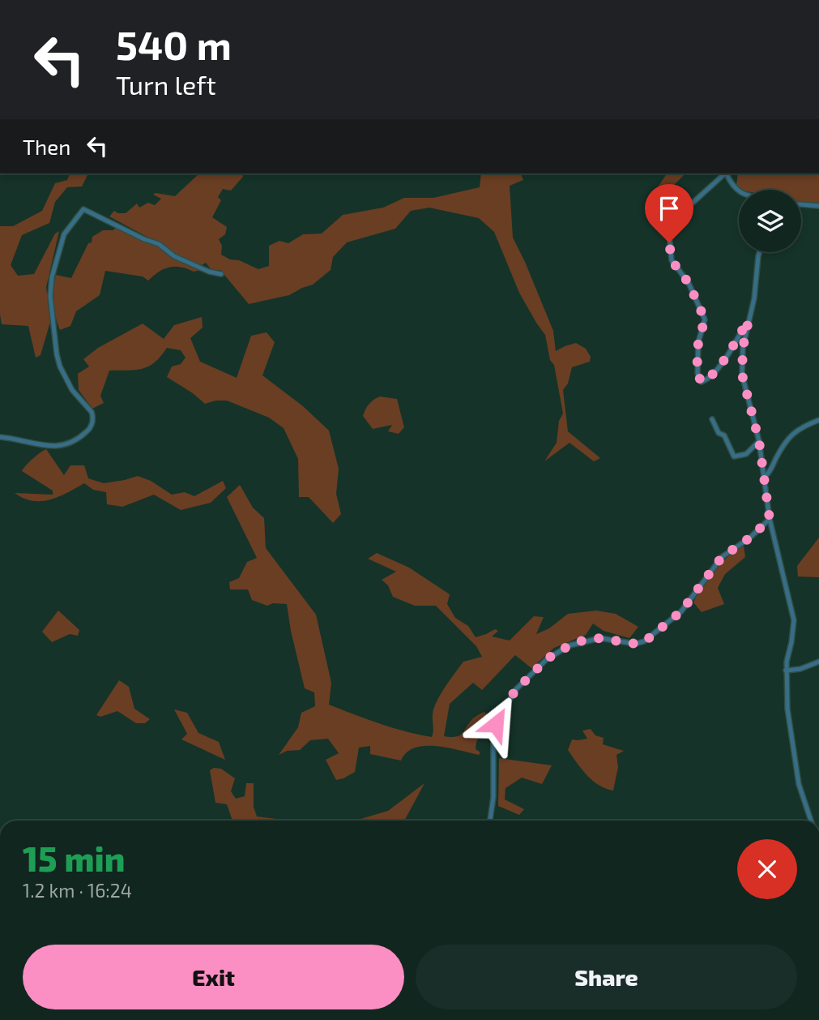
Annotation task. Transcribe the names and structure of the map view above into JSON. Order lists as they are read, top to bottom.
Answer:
{
  "page": {
    "turn": ["540 m", "Turn left"],
    "then": "Then",
    "heading": ["15 min", "1.2 km · 16:24"],
    "buttons": ["Exit", "Share"]
  }
}
